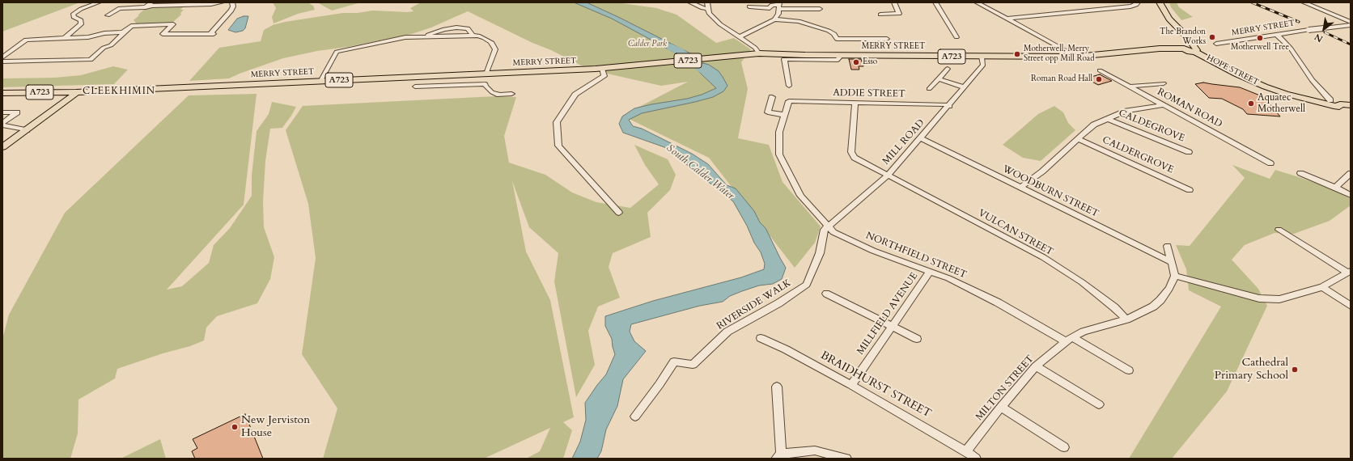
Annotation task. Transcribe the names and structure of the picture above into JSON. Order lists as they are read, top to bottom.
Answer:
{
  "streets": {
    "main road": ["MERRY STREET", "A723", "HOPE STREET"],
    "street": [
      "ADDIE STREET",
      "ROMAN ROAD",
      "CALDEGROVE",
      "MILL ROAD",
      "CALDERGROVE",
      "WOODBURN STREET",
      "VULCAN STREET",
      "NORTHFIELD STREET",
      "RIVERSIDE WALK",
      "MILLFIELD AVENUE",
      "BRAIDHURST STREET",
      "MILTON STREET"
    ]
  },
  "crossings": [
    ["MERRY STREET", "HOPE STREET"],
    ["MERRY STREET", "MILL ROAD"],
    ["ADDIE STREET", "MILL ROAD"],
    ["ADDIE STREET", "VULCAN STREET"],
    ["ADDIE STREET", "NORTHFIELD STREET"],
    ["MILL ROAD", "WOODBURN STREET"],
    ["MILL ROAD", "VULCAN STREET"],
    ["MILL ROAD", "NORTHFIELD STREET"],
    ["MILL ROAD", "RIVERSIDE WALK"],
    ["VULCAN STREET", "MILTON STREET"],
    ["NORTHFIELD STREET", "RIVERSIDE WALK"],
    ["NORTHFIELD STREET", "MILLFIELD AVENUE"],
    ["NORTHFIELD STREET", "MILTON STREET"],
    ["MILLFIELD AVENUE", "BRAIDHURST STREET"],
    ["BRAIDHURST STREET", "MILTON STREET"]
  ],
  "districts": ["CLEEKHIMIN"],
  "water": ["South Calder Water"],
  "parks": ["Calder Park"],
  "places": [
    "The Brandon Works",
    "Motherwell Tree",
    "Motherwell, Merry Street opp Mill Road",
    "Esso",
    "Roman Road Hall",
    "Aquatec Motherwell",
    "Cathedral Primary School",
    "New Jerviston House"
  ],
  "north": "bottom left"
}
